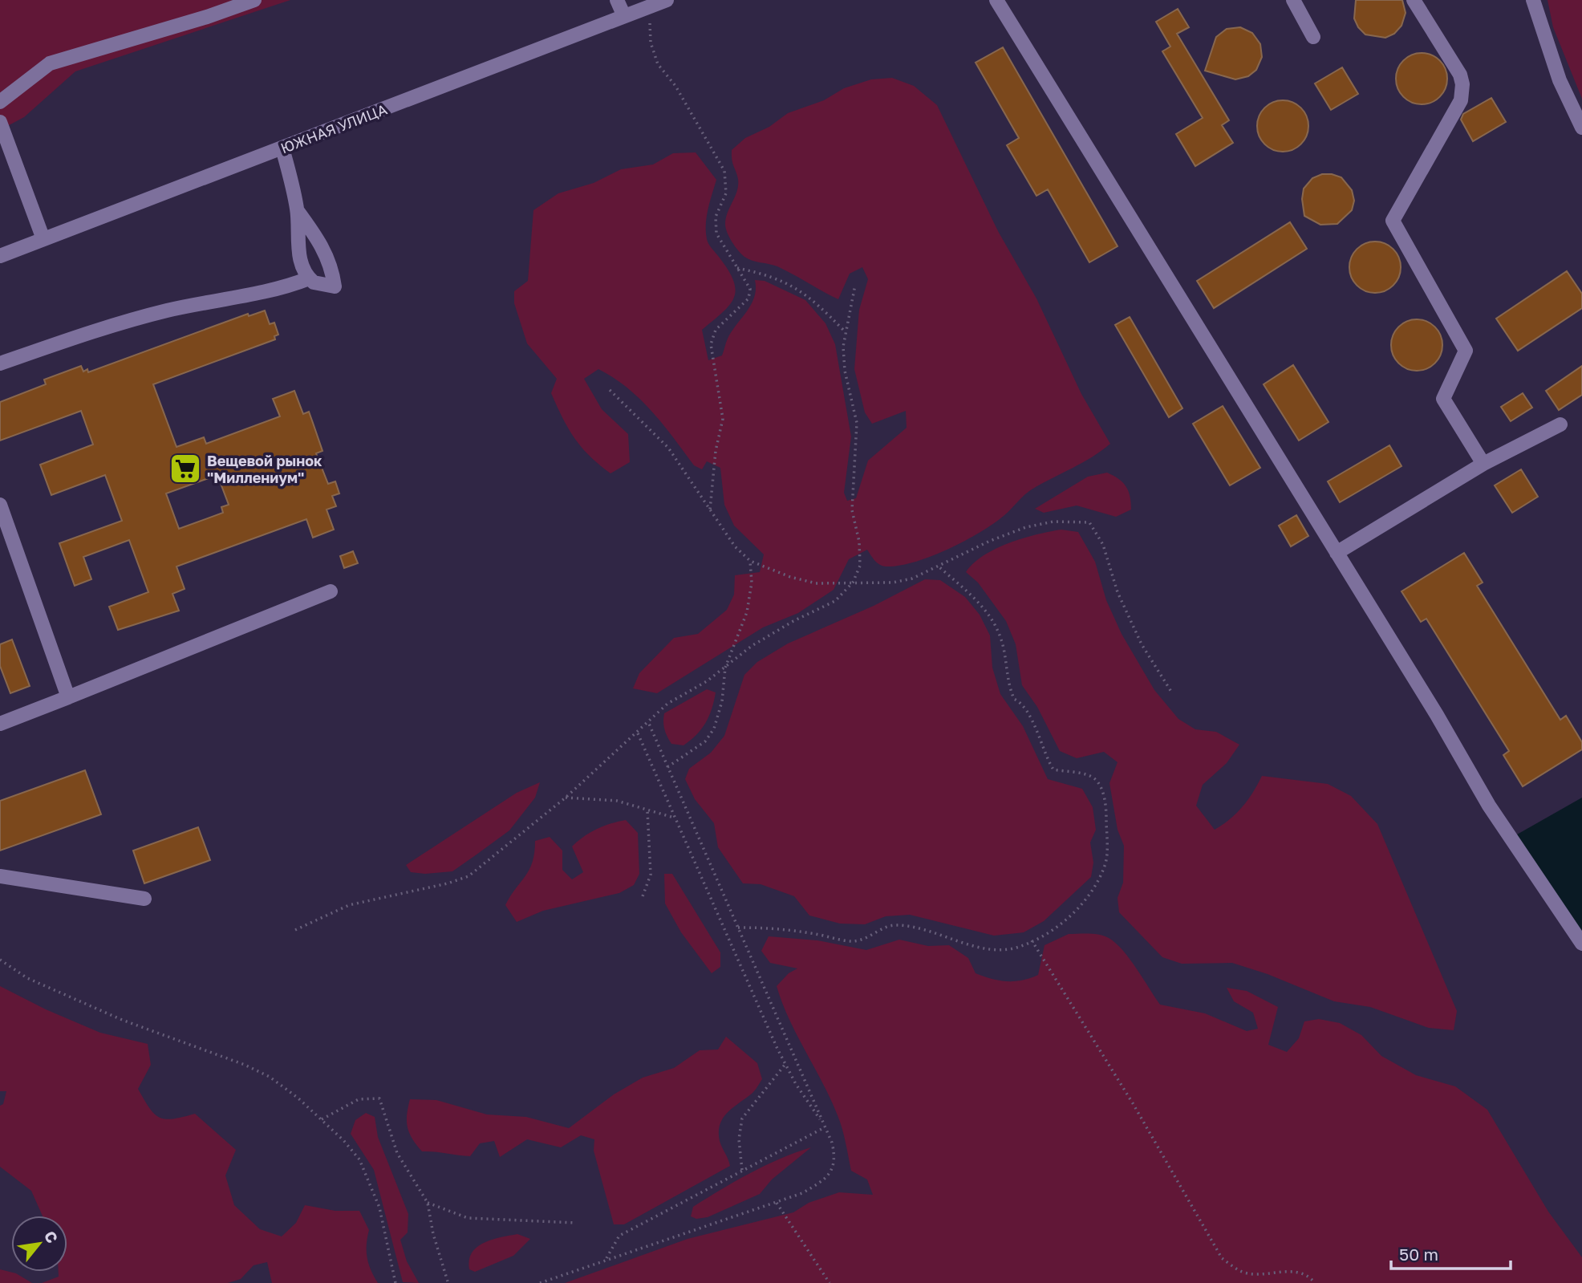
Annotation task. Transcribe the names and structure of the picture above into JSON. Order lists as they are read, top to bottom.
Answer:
{
  "streets": {
    "street": ["ЮЖНАЯ УЛИЦА"]
  },
  "places": {
    "supermarket": ["Вещевой рынок \"Миллениум\""]
  },
  "scale_bar": "50 m",
  "north": "top right"
}
